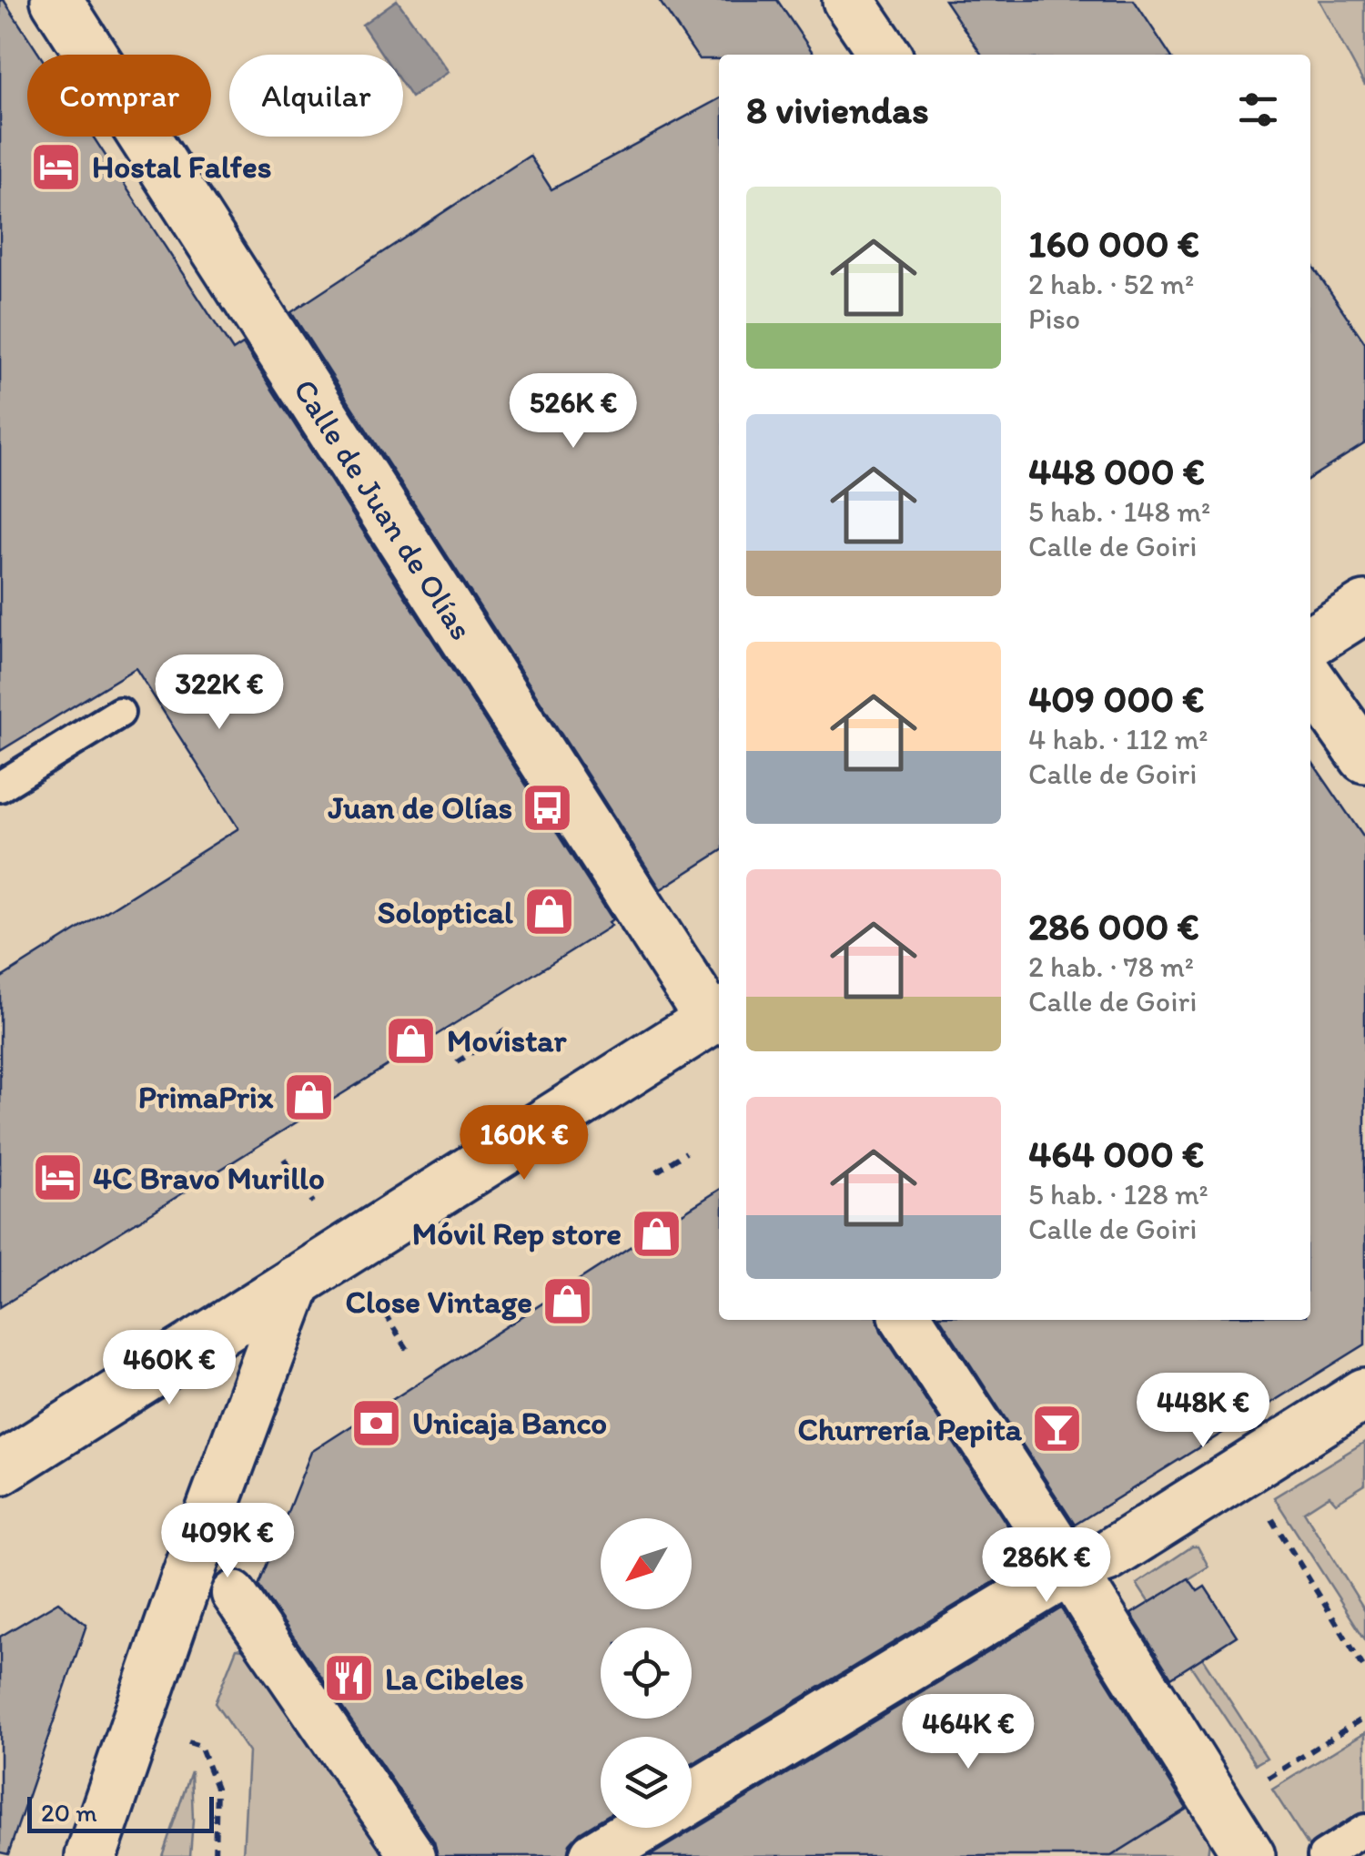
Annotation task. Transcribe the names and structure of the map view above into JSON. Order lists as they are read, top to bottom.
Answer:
{
  "streets": {
    "street": ["Calle de Juan de Olías"]
  },
  "places": {
    "hotel": ["Hostal Falfes", "4C Bravo Murillo"],
    "bus stop": ["Juan de Olías"],
    "shop": [
      "Soloptical",
      "Movistar",
      "PrimaPrix",
      "Móvil Rep store",
      "Close Vintage"
    ],
    "bank": ["Unicaja Banco"],
    "bar": ["Churrería Pepita"],
    "restaurant": ["La Cibeles"]
  },
  "scale_bar": "20 m",
  "north": "bottom left",
  "page": {
    "chip": ["Comprar", "Alquilar"],
    "heading": "8 viviendas",
    "list": [
      {
        "name": "160 000 €",
        "note": "2 hab. · 52 m² · Piso"
      },
      {
        "name": "448 000 €",
        "note": "5 hab. · 148 m² · Calle de Goiri"
      },
      {
        "name": "409 000 €",
        "note": "4 hab. · 112 m² · Calle de Goiri"
      },
      {
        "name": "286 000 €",
        "note": "2 hab. · 78 m² · Calle de Goiri"
      },
      {
        "name": "464 000 €",
        "note": "5 hab. · 128 m² · Calle de Goiri"
      }
    ],
    "price": [
      "526K €",
      "322K €",
      "160K €",
      "460K €",
      "448K €",
      "409K €",
      "286K €",
      "464K €"
    ],
    "scale": "20 m"
  }
}
